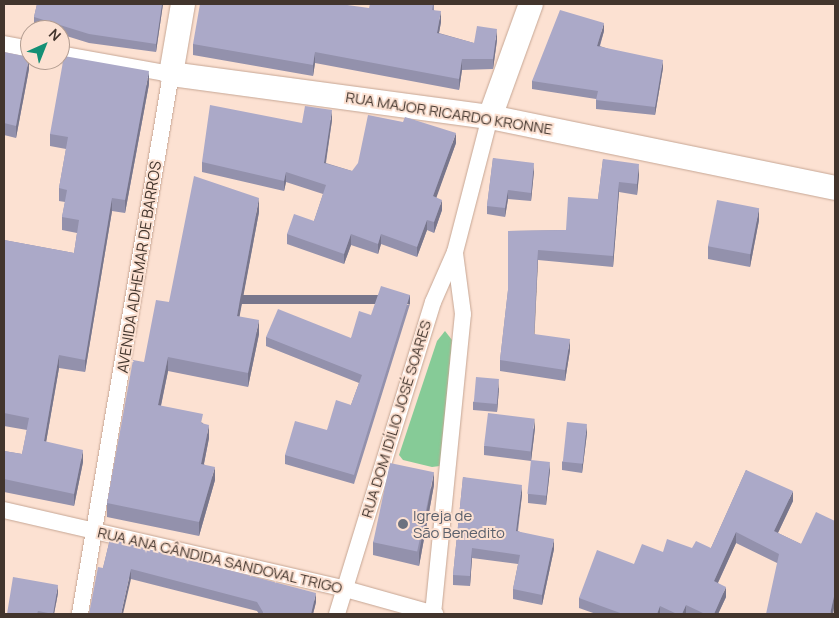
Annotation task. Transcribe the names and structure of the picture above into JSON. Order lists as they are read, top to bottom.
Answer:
{
  "streets": {
    "main road": ["RUA MAJOR RICARDO KRONNE", "AVENIDA ADHEMAR DE BARROS", "RUA DOM IDÍLIO JOSÉ SOARES"],
    "street": ["RUA ANA CÂNDIDA SANDOVAL TRIGO"]
  },
  "crossings": [
    ["RUA MAJOR RICARDO KRONNE", "AVENIDA ADHEMAR DE BARROS"],
    ["RUA MAJOR RICARDO KRONNE", "RUA DOM IDÍLIO JOSÉ SOARES"],
    ["AVENIDA ADHEMAR DE BARROS", "RUA ANA CÂNDIDA SANDOVAL TRIGO"],
    ["RUA DOM IDÍLIO JOSÉ SOARES", "RUA ANA CÂNDIDA SANDOVAL TRIGO"]
  ],
  "places": ["Igreja de São Benedito"],
  "north": "top right"
}
